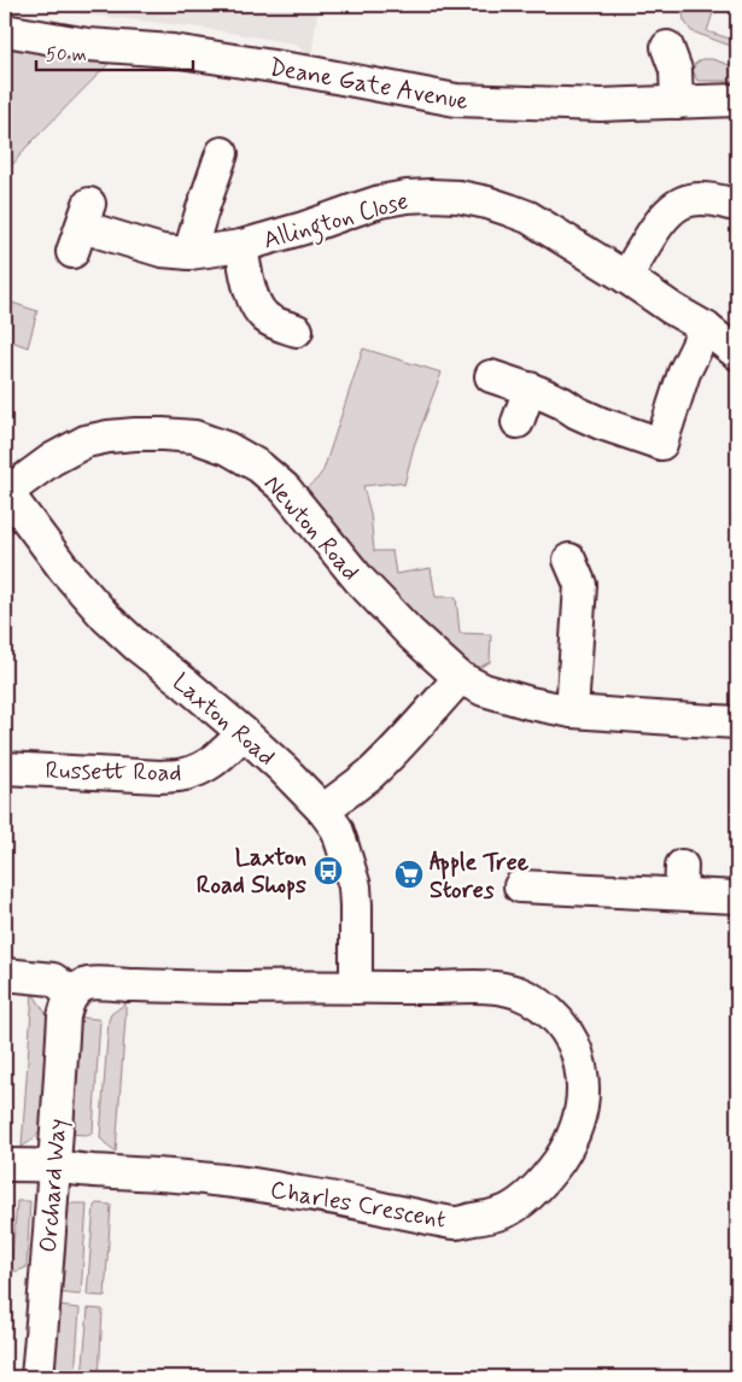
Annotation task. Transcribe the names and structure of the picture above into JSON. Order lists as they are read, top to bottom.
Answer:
{
  "streets": {
    "street": [
      "Deane Gate Avenue",
      "Allington Close",
      "Newton Road",
      "Laxton Road",
      "Russett Road",
      "Orchard Way",
      "Charles Crescent"
    ]
  },
  "crossings": [
    ["Newton Road", "Laxton Road"],
    ["Laxton Road", "Russett Road"],
    ["Laxton Road", "Charles Crescent"],
    ["Orchard Way", "Charles Crescent"]
  ],
  "places": {
    "bus stop": ["Laxton Road Shops"],
    "supermarket": ["Apple Tree Stores"]
  },
  "scale_bar": "50 m"
}
